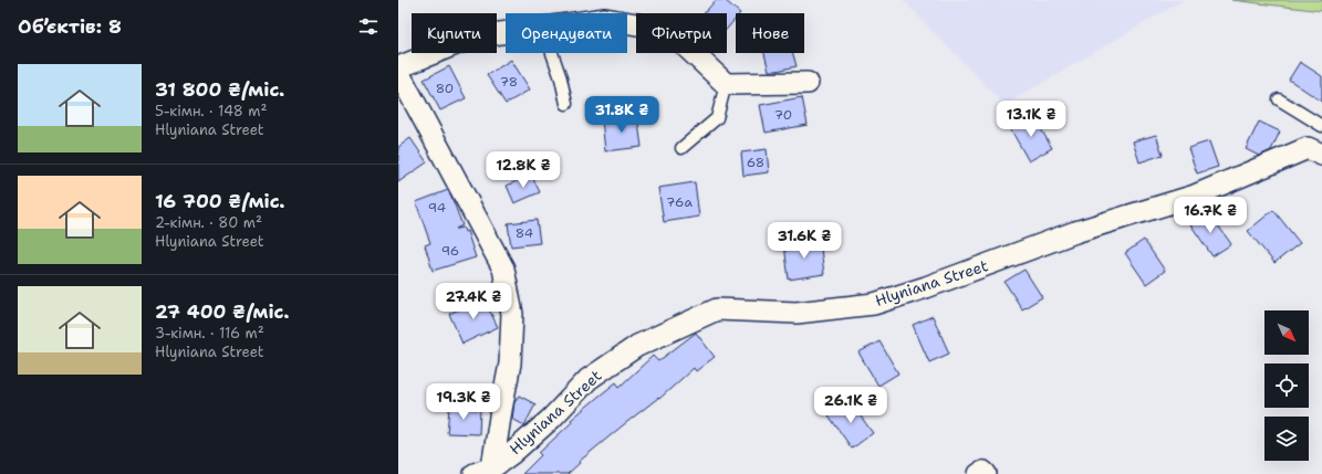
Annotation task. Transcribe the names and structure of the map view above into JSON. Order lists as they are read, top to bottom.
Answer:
{
  "streets": {
    "street": ["Hlyniana Street"]
  },
  "house_numbers": [
    "78",
    "80",
    "70",
    "68",
    "76а",
    "94",
    "84",
    "96"
  ],
  "north": "bottom right",
  "page": {
    "heading": "Об’єктів: 8",
    "chip": [
      "Купити",
      "Орендувати",
      "Фільтри",
      "Нове"
    ],
    "list": [
      {
        "name": "31 800 ₴/міс.",
        "note": "5-кімн. · 148 m² · Hlyniana Street"
      },
      {
        "name": "16 700 ₴/міс.",
        "note": "2-кімн. · 80 m² · Hlyniana Street"
      },
      {
        "name": "27 400 ₴/міс.",
        "note": "3-кімн. · 116 m² · Hlyniana Street"
      }
    ],
    "price": [
      "31.8K ₴",
      "13.1K ₴",
      "12.8K ₴",
      "16.7K ₴",
      "31.6K ₴",
      "27.4K ₴",
      "19.3K ₴",
      "26.1K ₴"
    ]
  }
}
